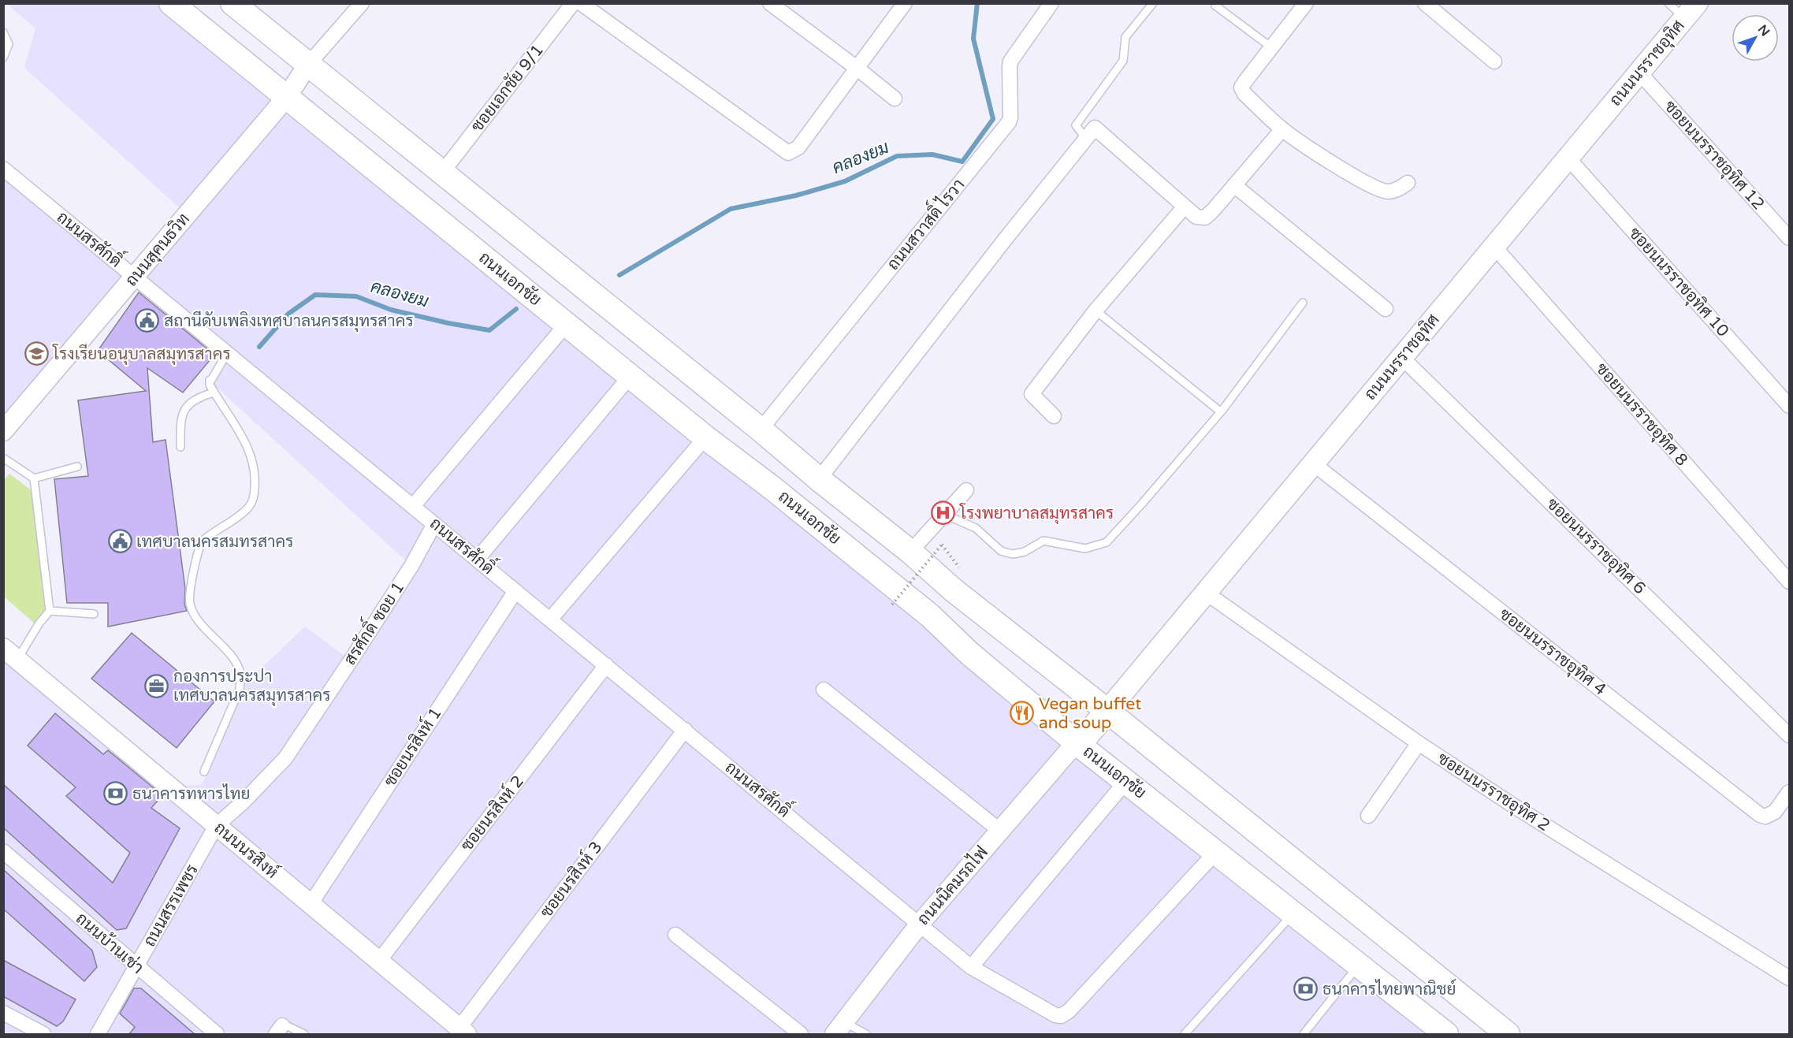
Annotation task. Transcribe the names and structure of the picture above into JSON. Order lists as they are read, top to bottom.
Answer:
{
  "streets": {
    "main road": ["ถนนนรราชอุทิศ", "ถนนเอกชัย"],
    "street": [
      "ซอยเอกชัย 9/1",
      "ซอยนนรราชอุทิศ 12",
      "ถนนสวาสดิ์ ไรวา",
      "ถนนสรศักดิ์",
      "ถนนสุคนธวิท",
      "ซอยนนรราชอุทิศ 10",
      "ซอยนนรราชอุทิศ 8",
      "ซอยนนรราชอุทิศ 6",
      "สรศักดิ์ ซอย 1",
      "ซอยนนรราชอุทิศ 4",
      "ซอยนรสิงห์ 1",
      "ซอยนนรราชอุทิศ 2",
      "ซอยนรสิงห์ 2",
      "ถนนนรสิงห์",
      "ซอยนรสิงห์ 3",
      "ถนนนิคมรถไฟ",
      "ถนนสรรเพชร",
      "ถนนบ้านเช่า"
    ]
  },
  "crossings": [
    ["ถนนนรราชอุทิศ", "ซอยนนรราชอุทิศ 12"],
    ["ถนนนรราชอุทิศ", "ซอยนนรราชอุทิศ 10"],
    ["ถนนนรราชอุทิศ", "ซอยนนรราชอุทิศ 8"],
    ["ถนนนรราชอุทิศ", "ซอยนนรราชอุทิศ 6"],
    ["ถนนนรราชอุทิศ", "ซอยนนรราชอุทิศ 4"],
    ["ถนนนรราชอุทิศ", "ซอยนนรราชอุทิศ 2"],
    ["ถนนสรศักดิ์", "ถนนสุคนธวิท"],
    ["ถนนสรศักดิ์", "ถนนเอกชัย"],
    ["ถนนสรศักดิ์", "สรศักดิ์ ซอย 1"],
    ["ถนนสรศักดิ์", "ซอยนรสิงห์ 1"],
    ["ถนนสรศักดิ์", "ซอยนรสิงห์ 2"],
    ["ถนนสรศักดิ์", "ซอยนรสิงห์ 3"],
    ["ถนนสรศักดิ์", "ถนนนิคมรถไฟ"],
    ["ถนนสุคนธวิท", "ถนนเอกชัย"],
    ["ถนนเอกชัย", "ถนนนิคมรถไฟ"],
    ["สรศักดิ์ ซอย 1", "ถนนนรสิงห์"],
    ["สรศักดิ์ ซอย 1", "ถนนสรรเพชร"],
    ["ซอยนรสิงห์ 1", "ถนนนรสิงห์"],
    ["ซอยนรสิงห์ 2", "ถนนนรสิงห์"],
    ["ถนนนรสิงห์", "ซอยนรสิงห์ 3"],
    ["ถนนนรสิงห์", "ถนนสรรเพชร"],
    ["ถนนสรรเพชร", "ถนนบ้านเช่า"]
  ],
  "water": ["คลองยม"],
  "places": {
    "public building": ["สถานีดับเพลิงเทศบาลนครสมุทรสาคร", "เทศบาลนครสมทรสาคร"],
    "school or university": ["โรงเรียนอนุบาลสมุทรสาคร"],
    "hospital": ["โรงพยาบาลสมุทรสาคร"],
    "office": ["กองการประปา เทศบาลนครสมุทรสาคร"],
    "restaurant": ["Vegan buffet and soup"],
    "bank": ["ธนาคารทหารไทย", "ธนาคารไทยพาณิชย์"]
  },
  "north": "top right"
}
